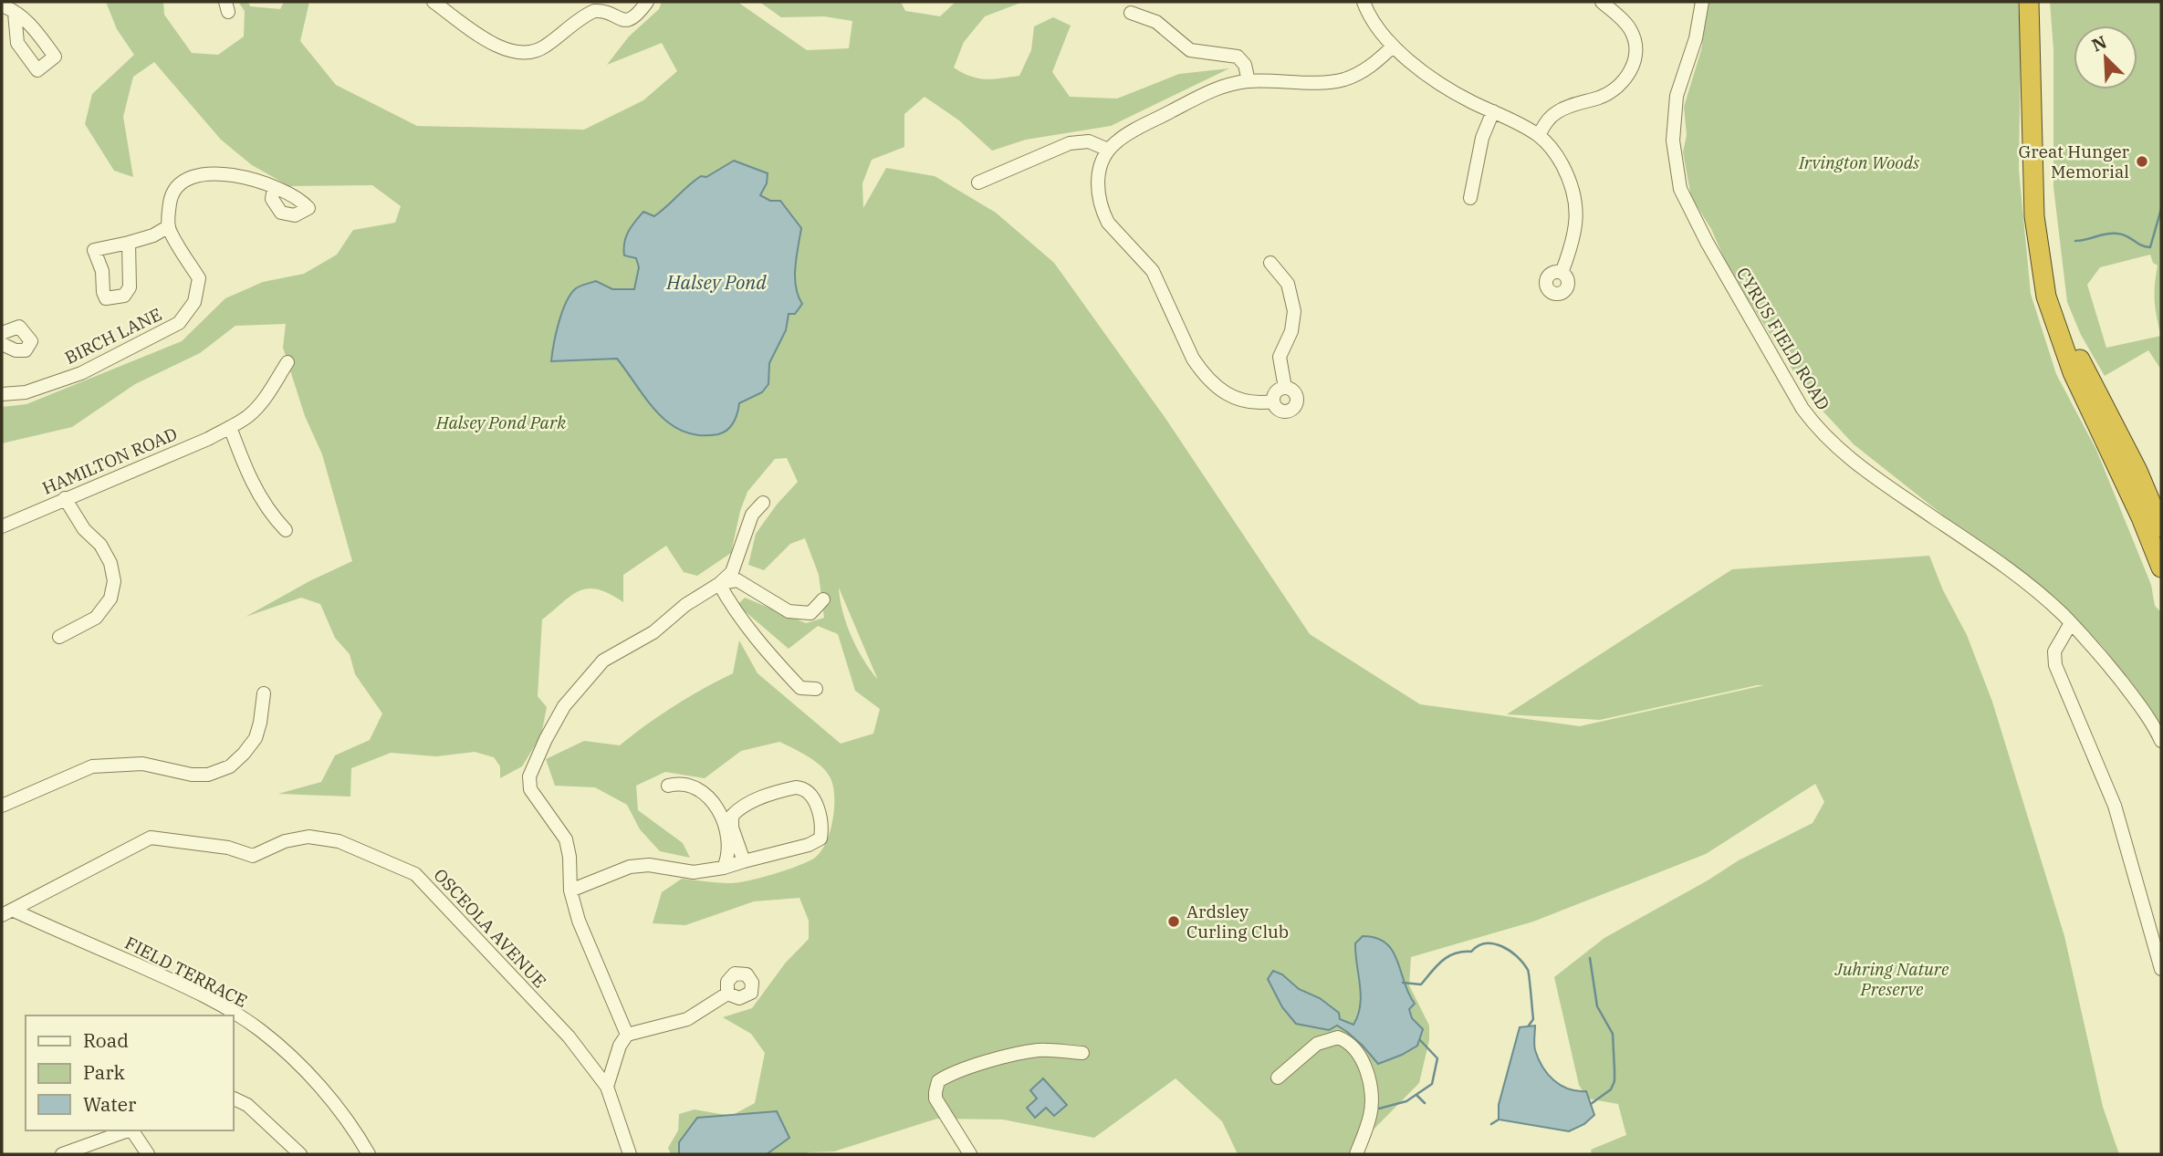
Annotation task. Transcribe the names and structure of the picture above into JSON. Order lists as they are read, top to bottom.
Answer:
{
  "streets": {
    "street": [
      "BIRCH LANE",
      "CYRUS FIELD ROAD",
      "HAMILTON ROAD",
      "OSCEOLA AVENUE",
      "FIELD TERRACE"
    ]
  },
  "crossings": [
    ["OSCEOLA AVENUE", "FIELD TERRACE"]
  ],
  "water": ["Halsey Pond"],
  "parks": ["Irvington Woods", "Halsey Pond Park", "Juhring Nature Preserve"],
  "places": ["Great Hunger Memorial", "Ardsley Curling Club"],
  "legend": ["Road", "Park", "Water"],
  "north": "top left"
}
